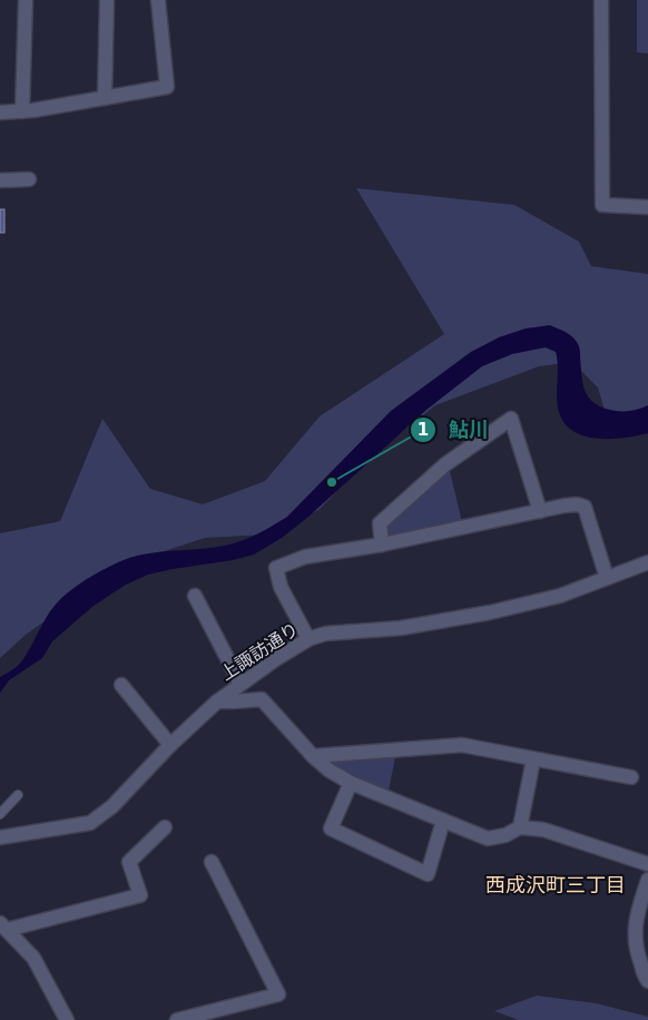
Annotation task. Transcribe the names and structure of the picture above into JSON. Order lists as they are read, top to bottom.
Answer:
{
  "streets": {
    "street": ["上諏訪通り"]
  },
  "districts": ["西成沢町三丁目"],
  "places": ["鮎川"]
}
